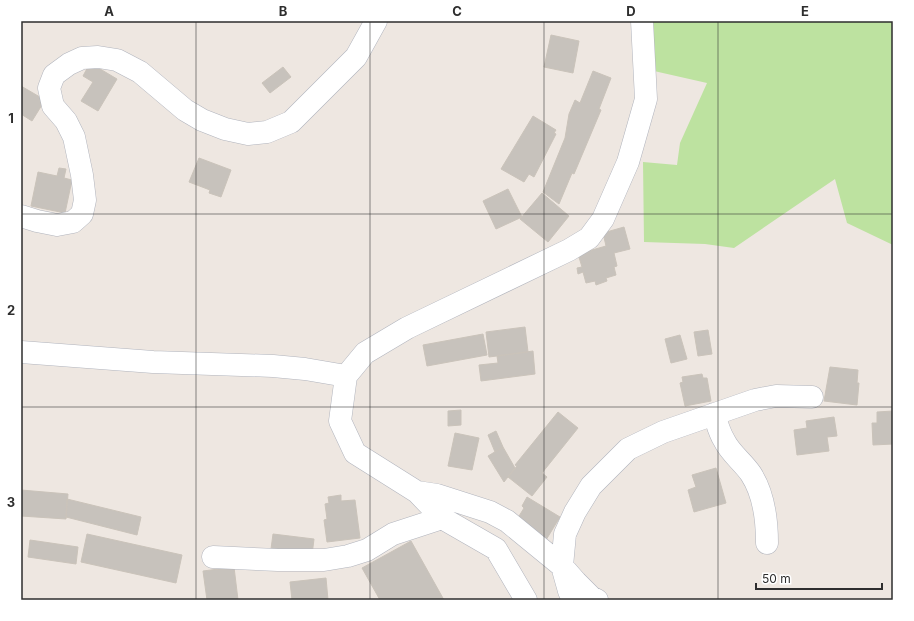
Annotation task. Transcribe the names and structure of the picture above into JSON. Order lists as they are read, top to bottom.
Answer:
{
  "scale_bar": "50 m",
  "grid": {
    "columns": [
      "A",
      "B",
      "C",
      "D",
      "E"
    ],
    "rows": ["1", "2", "3"]
  }
}
